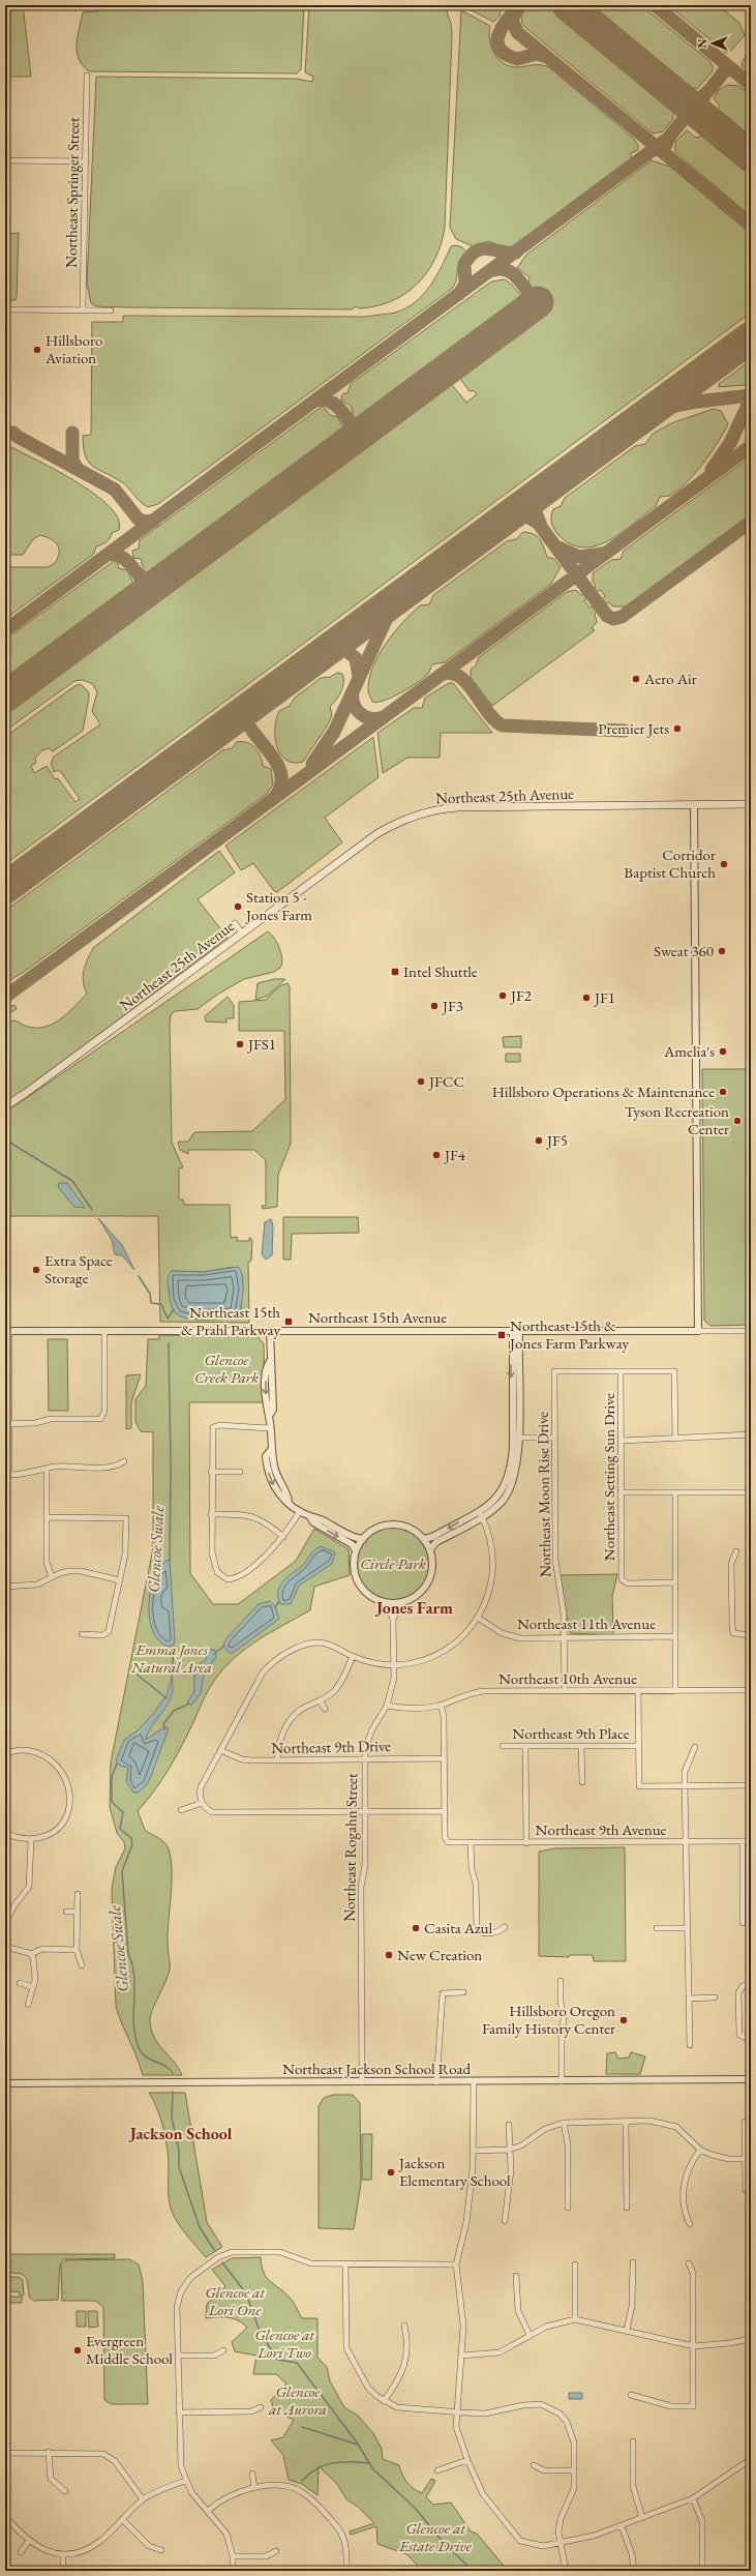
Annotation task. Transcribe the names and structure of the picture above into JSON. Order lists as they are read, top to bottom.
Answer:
{
  "streets": {
    "main road": ["Northeast 25th Avenue"],
    "street": [
      "Northeast Springer Street",
      "Northeast 15th Avenue",
      "Northeast Setting Sun Drive",
      "Northeast Moon Rise Drive",
      "Northeast 11th Avenue",
      "Northeast 10th Avenue",
      "Northeast 9th Place",
      "Northeast 9th Drive",
      "Northeast 9th Avenue",
      "Northeast Rogahn Street",
      "Northeast Jackson School Road"
    ]
  },
  "crossings": [
    ["Northeast Setting Sun Drive", "Northeast Moon Rise Drive"],
    ["Northeast Moon Rise Drive", "Northeast 11th Avenue"],
    ["Northeast Moon Rise Drive", "Northeast 10th Avenue"],
    ["Northeast 10th Avenue", "Northeast Rogahn Street"],
    ["Northeast 9th Drive", "Northeast Rogahn Street"],
    ["Northeast Rogahn Street", "Northeast Jackson School Road"]
  ],
  "districts": ["Jones Farm", "Jackson School"],
  "water": ["Glencoe Swale"],
  "parks": [
    "Glencoe Creek Park",
    "Circle Park",
    "Emma Jones Natural Area",
    "Glencoe at Lori One",
    "Glencoe at Lori Two",
    "Glencoe at Aurora",
    "Glencoe at Estate Drive"
  ],
  "places": {
    "other": [
      "Hillsboro Aviation",
      "Aero Air",
      "Premier Jets",
      "Corridor Baptist Church",
      "Station 5 - Jones Farm",
      "Sweat 360",
      "JF2",
      "JF1",
      "JF3",
      "JFS1",
      "Amelia's",
      "JFCC",
      "Hillsboro Operations & Maintenance",
      "Tyson Recreation Center",
      "JF5",
      "JF4",
      "Extra Space Storage",
      "Casita Azul",
      "New Creation",
      "Hillsboro Oregon Family History Center",
      "Jackson Elementary School",
      "Evergreen Middle School"
    ],
    "transit": ["Intel Shuttle", "Northeast 15th & Prahl Parkway", "Northeast 15th & Jones Farm Parkway"]
  },
  "north": "left"
}
